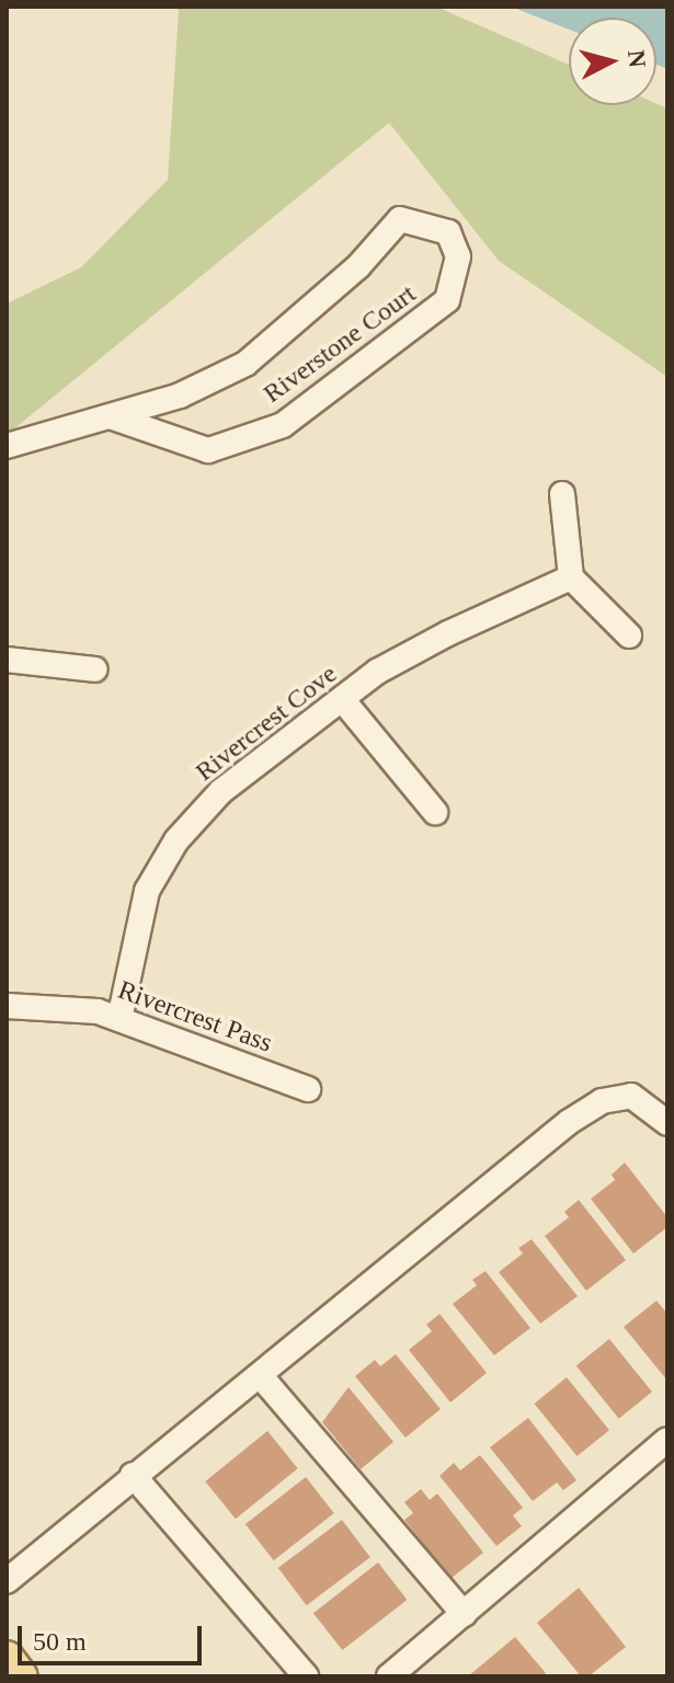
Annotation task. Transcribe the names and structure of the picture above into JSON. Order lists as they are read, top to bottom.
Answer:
{
  "streets": {
    "street": ["Riverstone Court", "Rivercrest Cove", "Rivercrest Pass"]
  },
  "crossings": [
    ["Rivercrest Cove", "Rivercrest Pass"]
  ],
  "scale_bar": "50 m",
  "north": "right"
}
